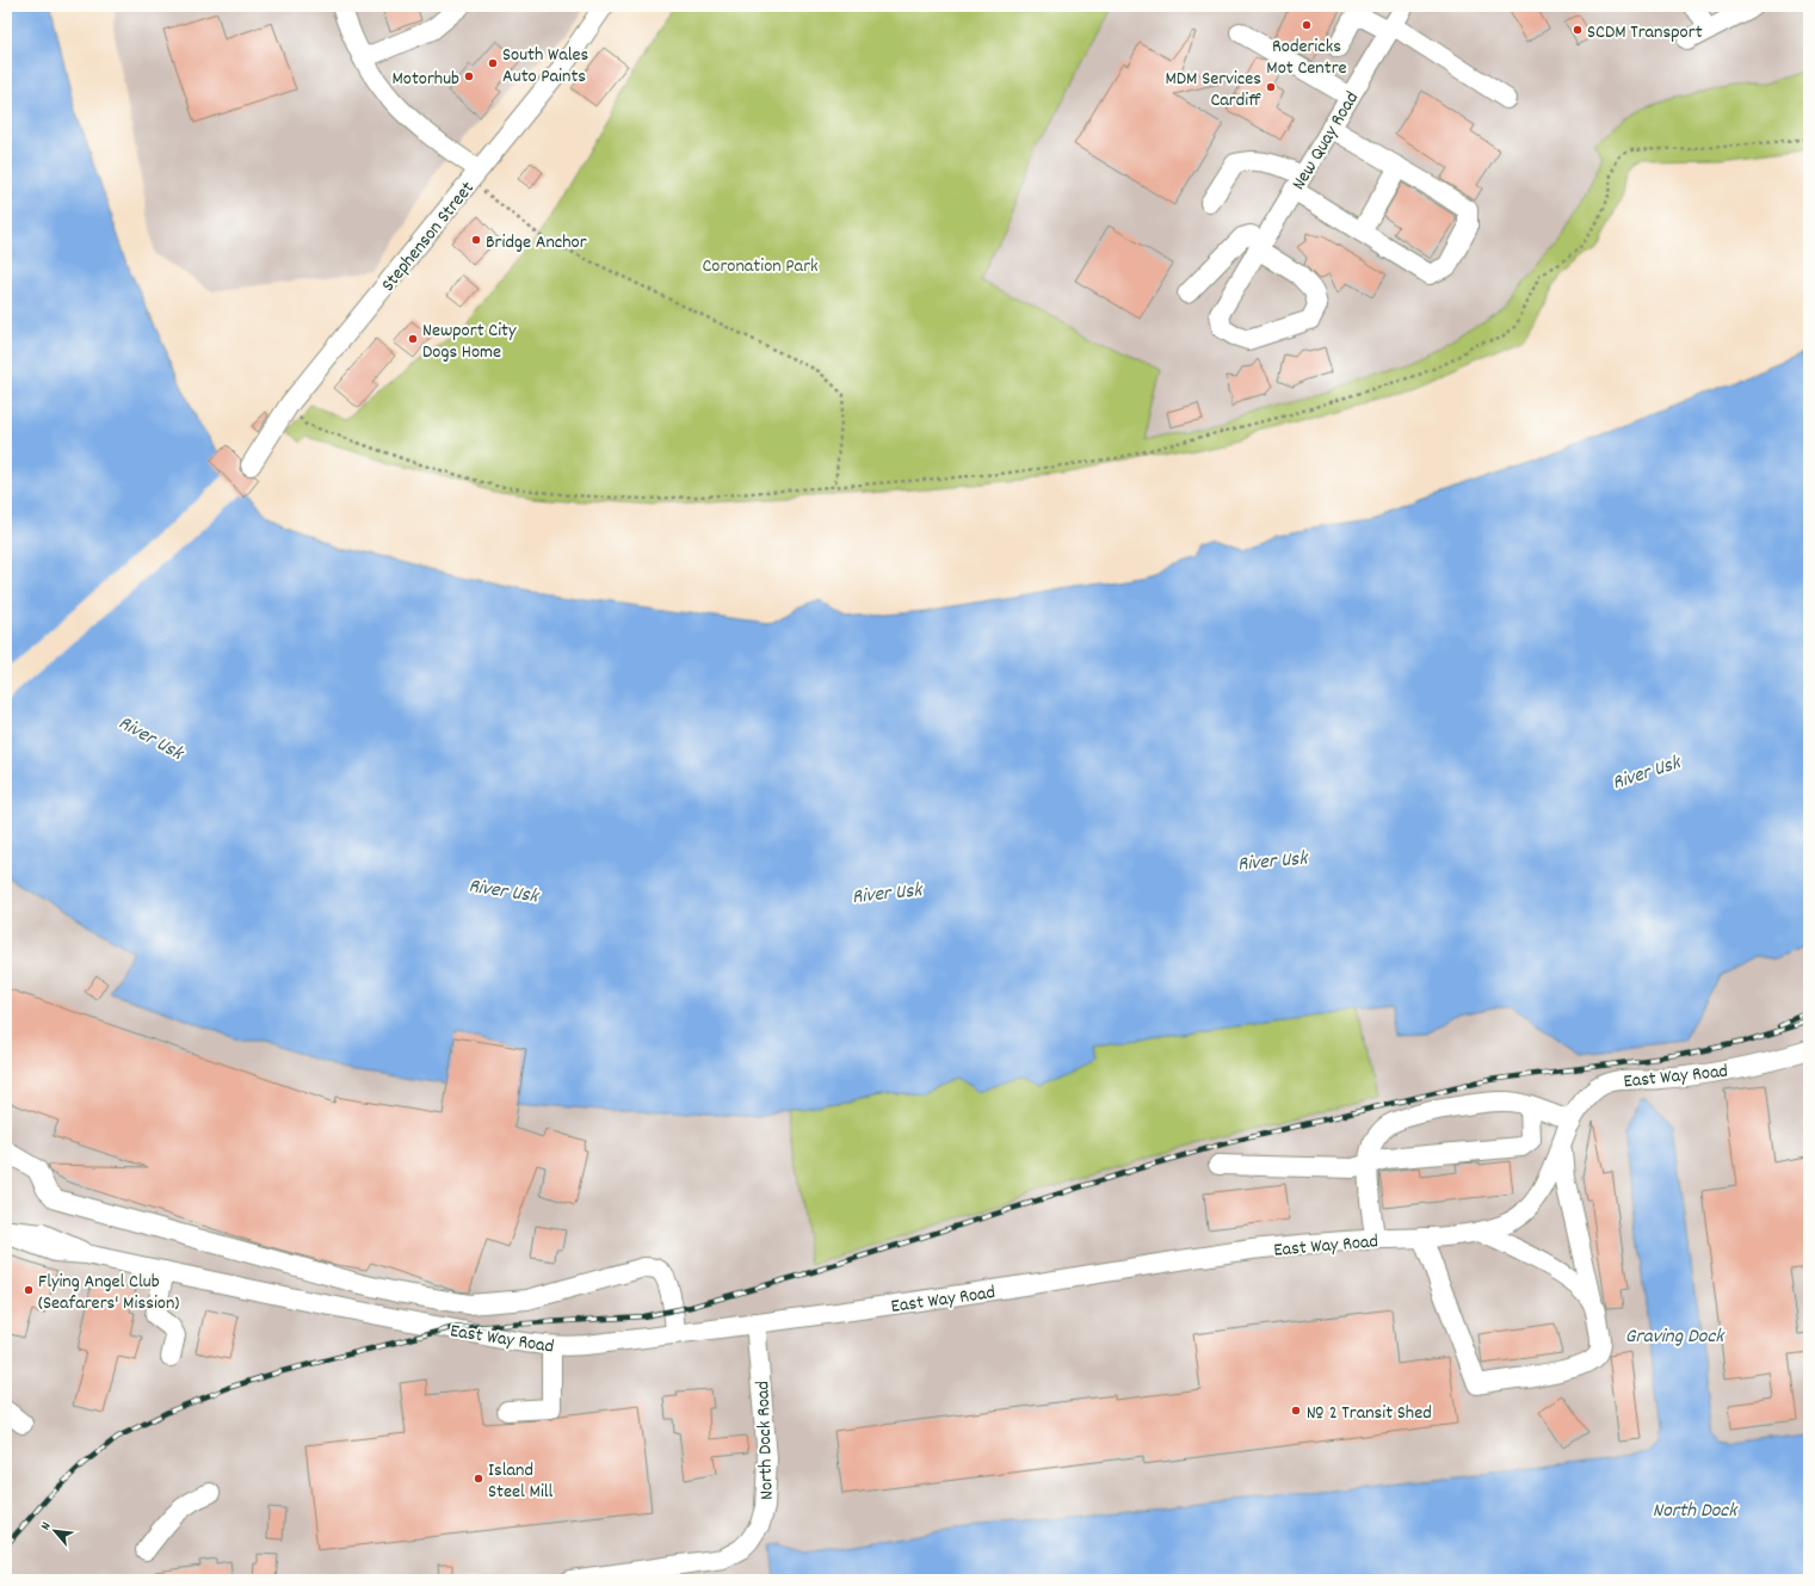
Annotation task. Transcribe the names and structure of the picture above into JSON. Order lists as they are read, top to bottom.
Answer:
{
  "streets": {
    "street": [
      "New Quay Road",
      "Stephenson Street",
      "East Way Road",
      "North Dock Road"
    ]
  },
  "crossings": [
    ["East Way Road", "North Dock Road"]
  ],
  "water": ["River Usk", "Graving Dock", "North Dock"],
  "parks": ["Coronation Park"],
  "places": [
    "Rodericks Mot Centre",
    "SCDM Transport",
    "South Wales Auto Paints",
    "Motorhub",
    "MDM Services Cardiff",
    "Bridge Anchor",
    "Newport City Dogs Home",
    "Flying Angel Club (Seafarers' Mission)",
    "№ 2 Transit Shed",
    "Island Steel Mill"
  ],
  "north": "top left"
}
